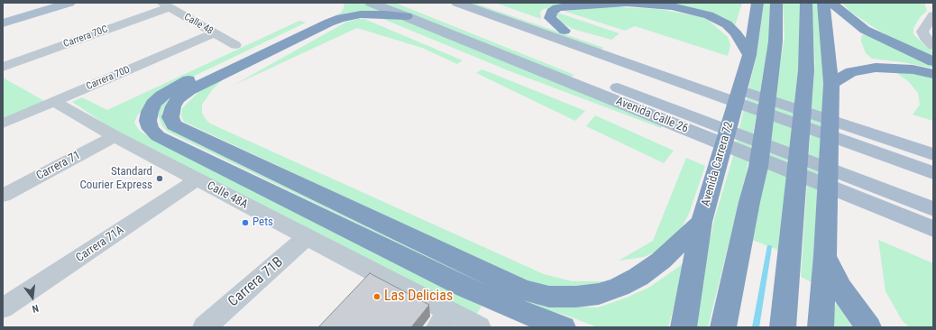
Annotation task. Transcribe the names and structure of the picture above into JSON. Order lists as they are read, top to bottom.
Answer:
{
  "streets": {
    "highway": ["Avenida Carrera 72"],
    "main road": ["Avenida Calle 26"],
    "street": [
      "Calle 48",
      "Carrera 70C",
      "Carrera 70D",
      "Carrera 71",
      "Calle 48A",
      "Carrera 71A",
      "Carrera 71B"
    ]
  },
  "crossings": [
    ["Calle 48", "Carrera 70C"],
    ["Calle 48", "Carrera 70D"],
    ["Carrera 70D", "Calle 48A"],
    ["Carrera 71", "Calle 48A"],
    ["Calle 48A", "Carrera 71A"],
    ["Calle 48A", "Carrera 71B"]
  ],
  "places": ["Standard Courier Express", "Pets", "Las Delicias"],
  "north": "bottom"
}
